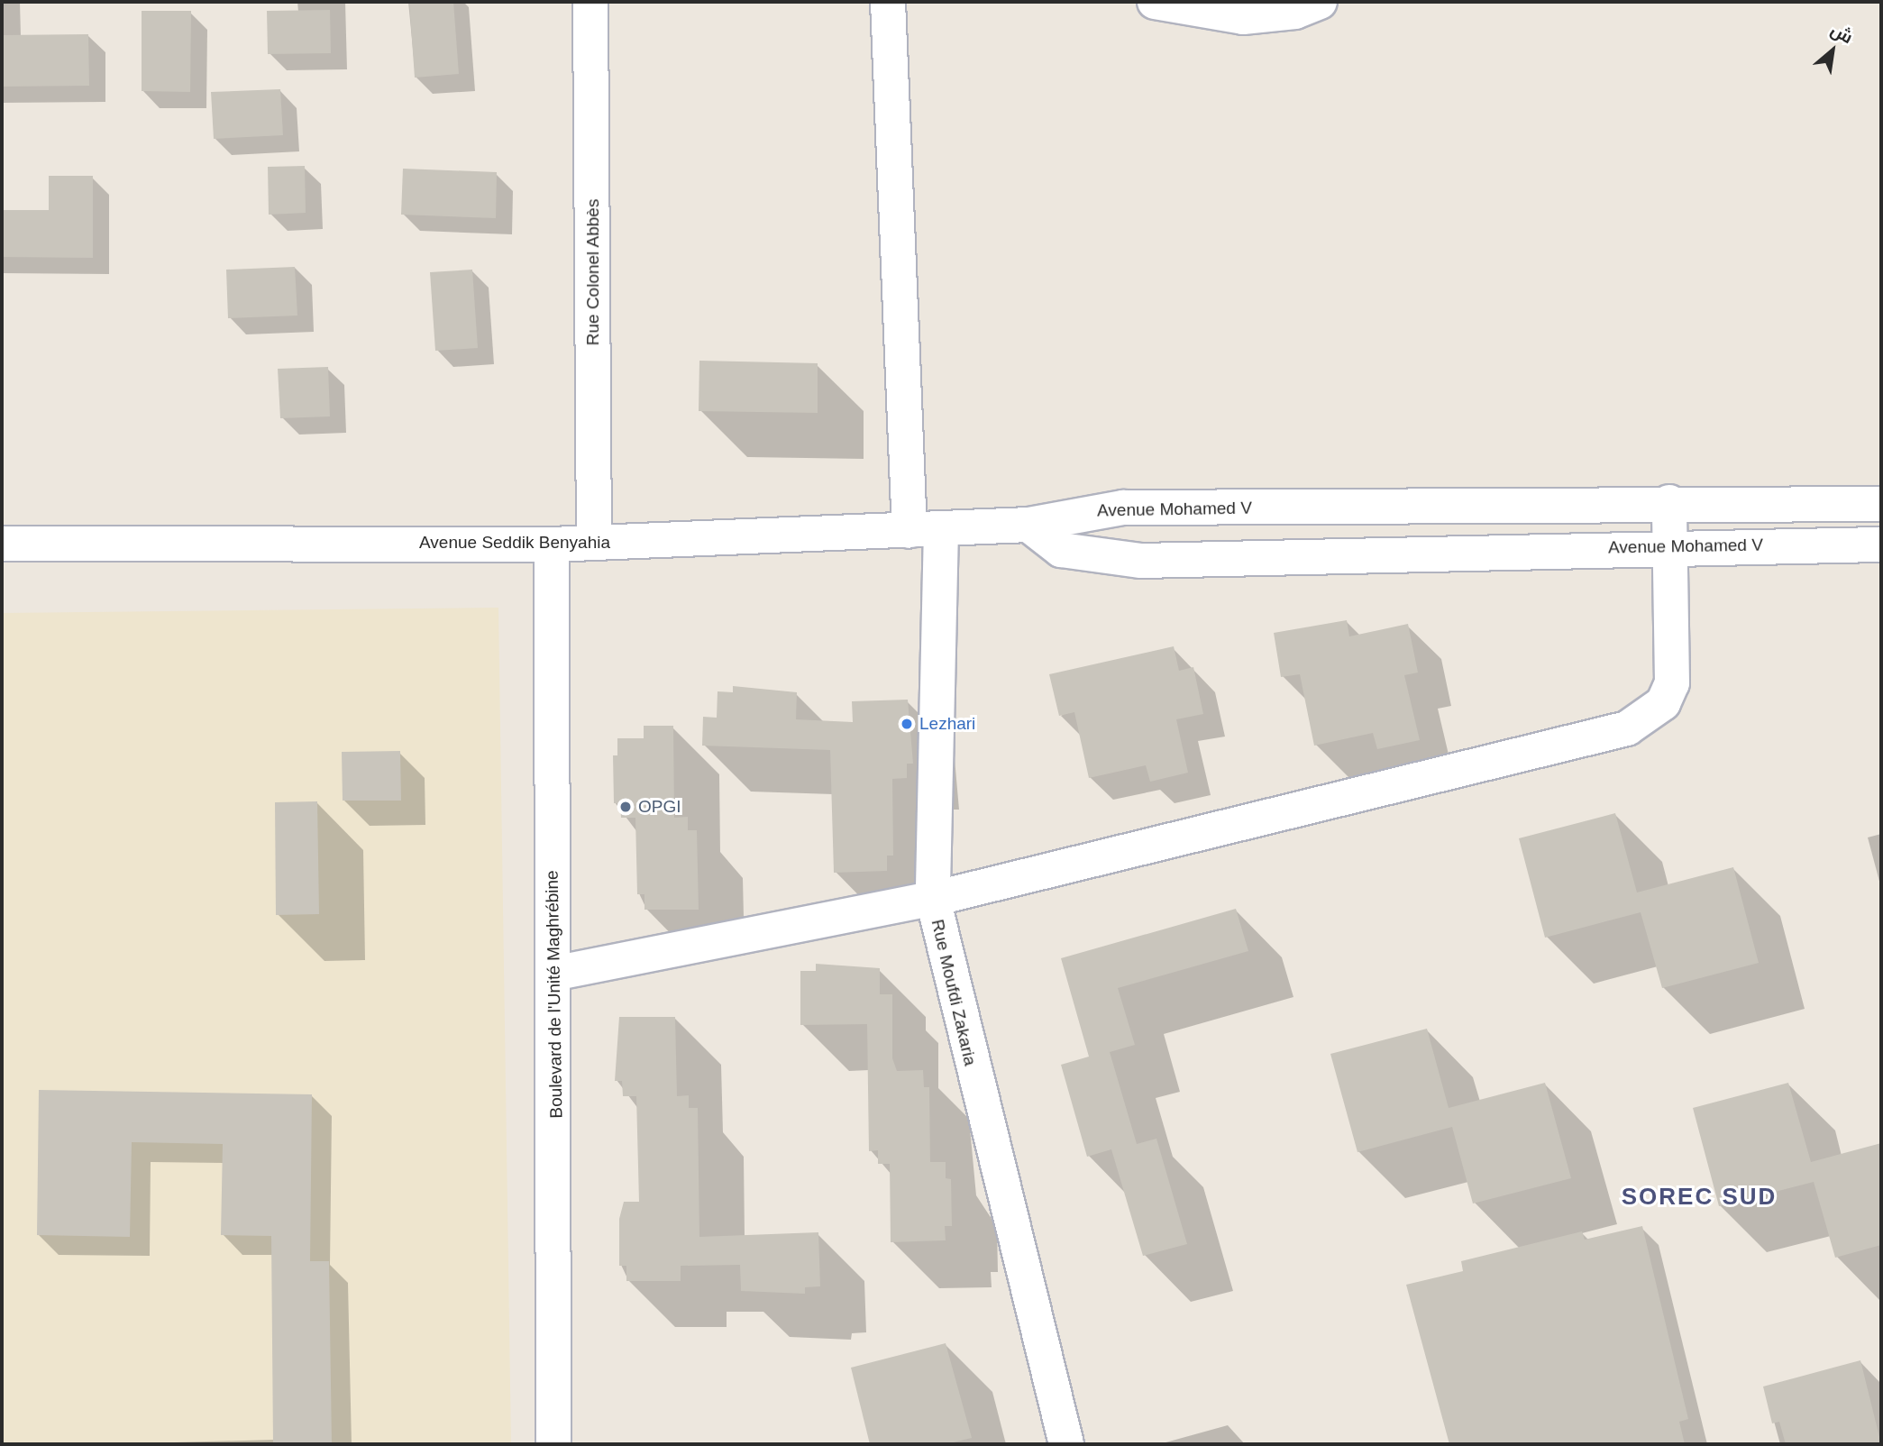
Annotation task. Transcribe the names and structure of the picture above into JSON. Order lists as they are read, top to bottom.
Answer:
{
  "streets": {
    "street": [
      "Rue Colonel Abbès",
      "Avenue Mohamed V",
      "Avenue Seddik Benyahia",
      "Rue Moufdi Zakaria",
      "Boulevard de l'Unité Maghrébine"
    ]
  },
  "crossings": [
    ["Rue Colonel Abbès", "Avenue Seddik Benyahia"],
    ["Avenue Mohamed V", "Avenue Seddik Benyahia"],
    ["Avenue Seddik Benyahia", "Rue Moufdi Zakaria"],
    ["Avenue Seddik Benyahia", "Boulevard de l'Unité Maghrébine"]
  ],
  "districts": ["SOREC SUD"],
  "places": ["Lezhari", "OPGI"],
  "north": "top right"
}
